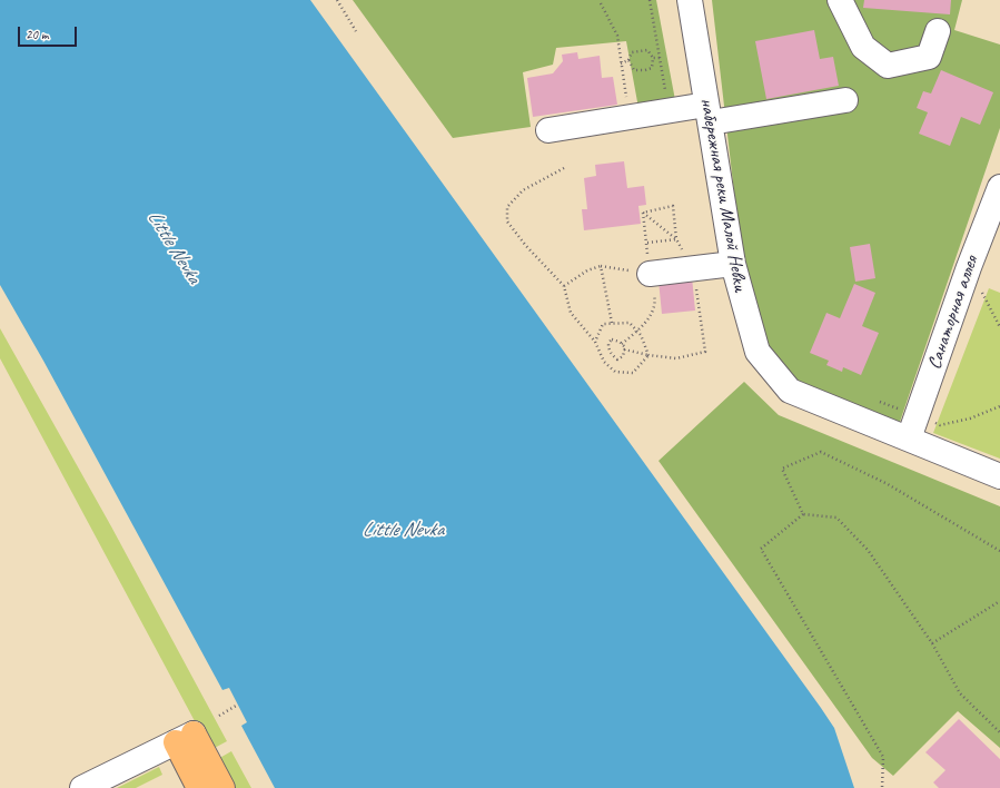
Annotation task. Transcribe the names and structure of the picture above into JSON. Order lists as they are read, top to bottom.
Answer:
{
  "streets": {
    "street": ["набережная реки Малой Невки", "Санаторная аллея"]
  },
  "crossings": [
    ["набережная реки Малой Невки", "Санаторная аллея"]
  ],
  "water": ["Little Nevka"],
  "scale_bar": "20 m"
}
